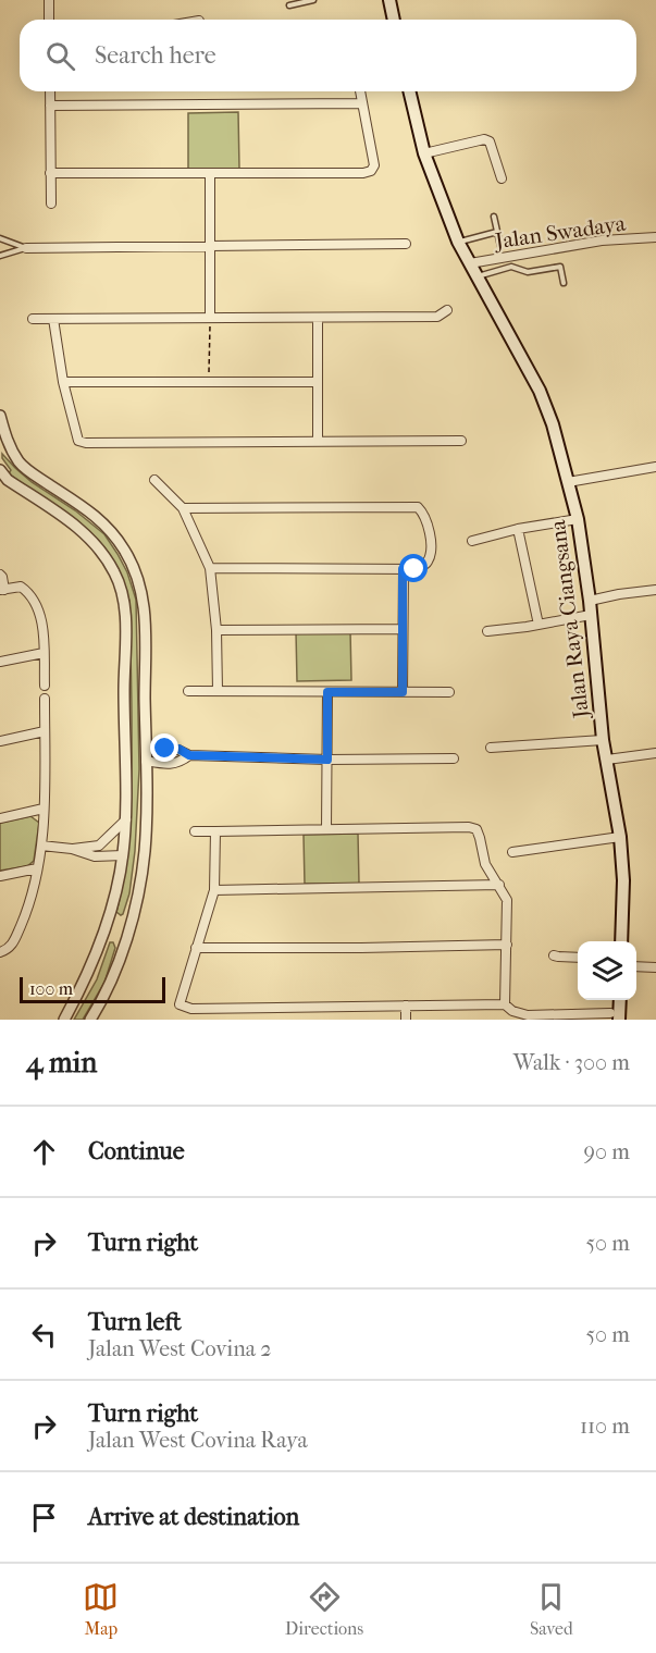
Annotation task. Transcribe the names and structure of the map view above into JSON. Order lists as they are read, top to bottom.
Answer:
{
  "streets": {
    "main road": ["Jalan Raya Ciangsana"],
    "street": ["Jalan Swadaya"]
  },
  "crossings": [
    ["Jalan Swadaya", "Jalan Raya Ciangsana"]
  ],
  "scale_bar": "100 m",
  "page": {
    "search": "Search here",
    "scale": "100 m",
    "heading": ["4 min", "Walk · 300 m"],
    "list": [
      ["Continue", "90 m"],
      ["Turn right", "50 m"],
      ["Turn left", "Jalan West Covina 2", "50 m"],
      ["Turn right", "Jalan West Covina Raya", "110 m"],
      "Arrive at destination"
    ],
    "nav": ["Map", "Directions", "Saved"]
  }
}
